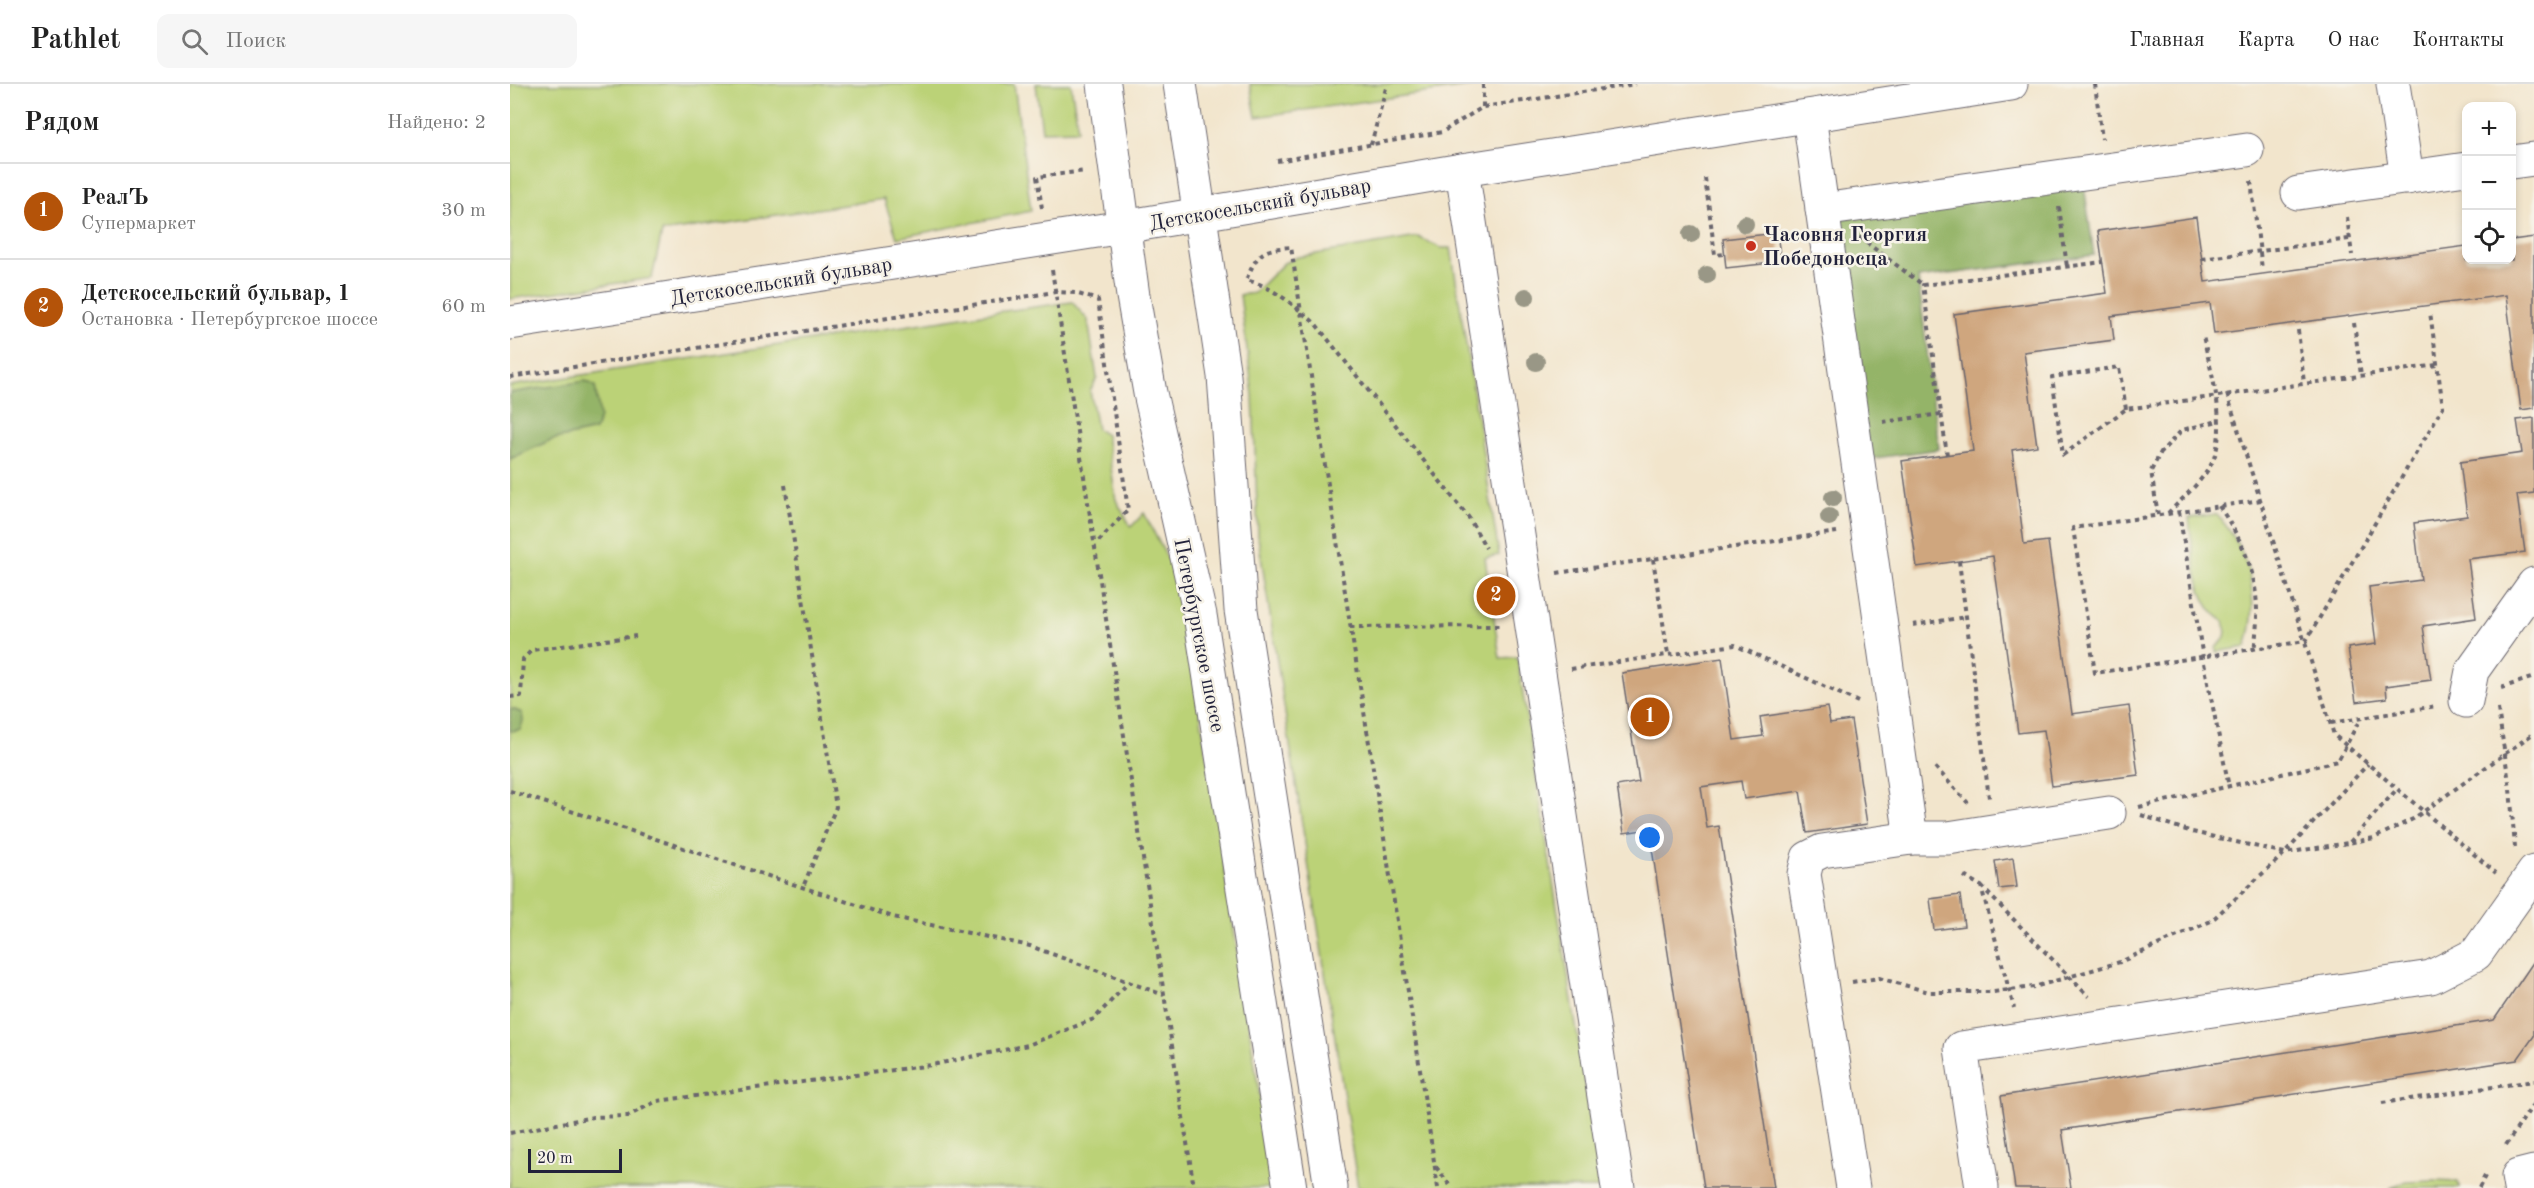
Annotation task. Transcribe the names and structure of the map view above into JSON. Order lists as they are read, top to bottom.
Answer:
{
  "streets": {
    "street": ["Детскосельский бульвар", "Петербургское шоссе"]
  },
  "crossings": [
    ["Детскосельский бульвар", "Петербургское шоссе"]
  ],
  "places": ["Часовня Георгия Победоносца"],
  "scale_bar": "20 m",
  "page": {
    "header": "Pathlet",
    "search": "Поиск",
    "nav": [
      "Главная",
      "Карта",
      "О нас",
      "Контакты"
    ],
    "heading": ["Рядом", "Найдено: 2"],
    "map_buttons": ["+", "−"],
    "list": [
      {
        "mark": "1",
        "name": "РеалЪ",
        "note": "Супермаркет",
        "value": "30 m"
      },
      {
        "mark": "2",
        "name": "Детскосельский бульвар, 1",
        "note": "Остановка · Петербургское шоссе",
        "value": "60 m"
      }
    ],
    "pins": ["2", "1"],
    "scale": "20 m"
  }
}
